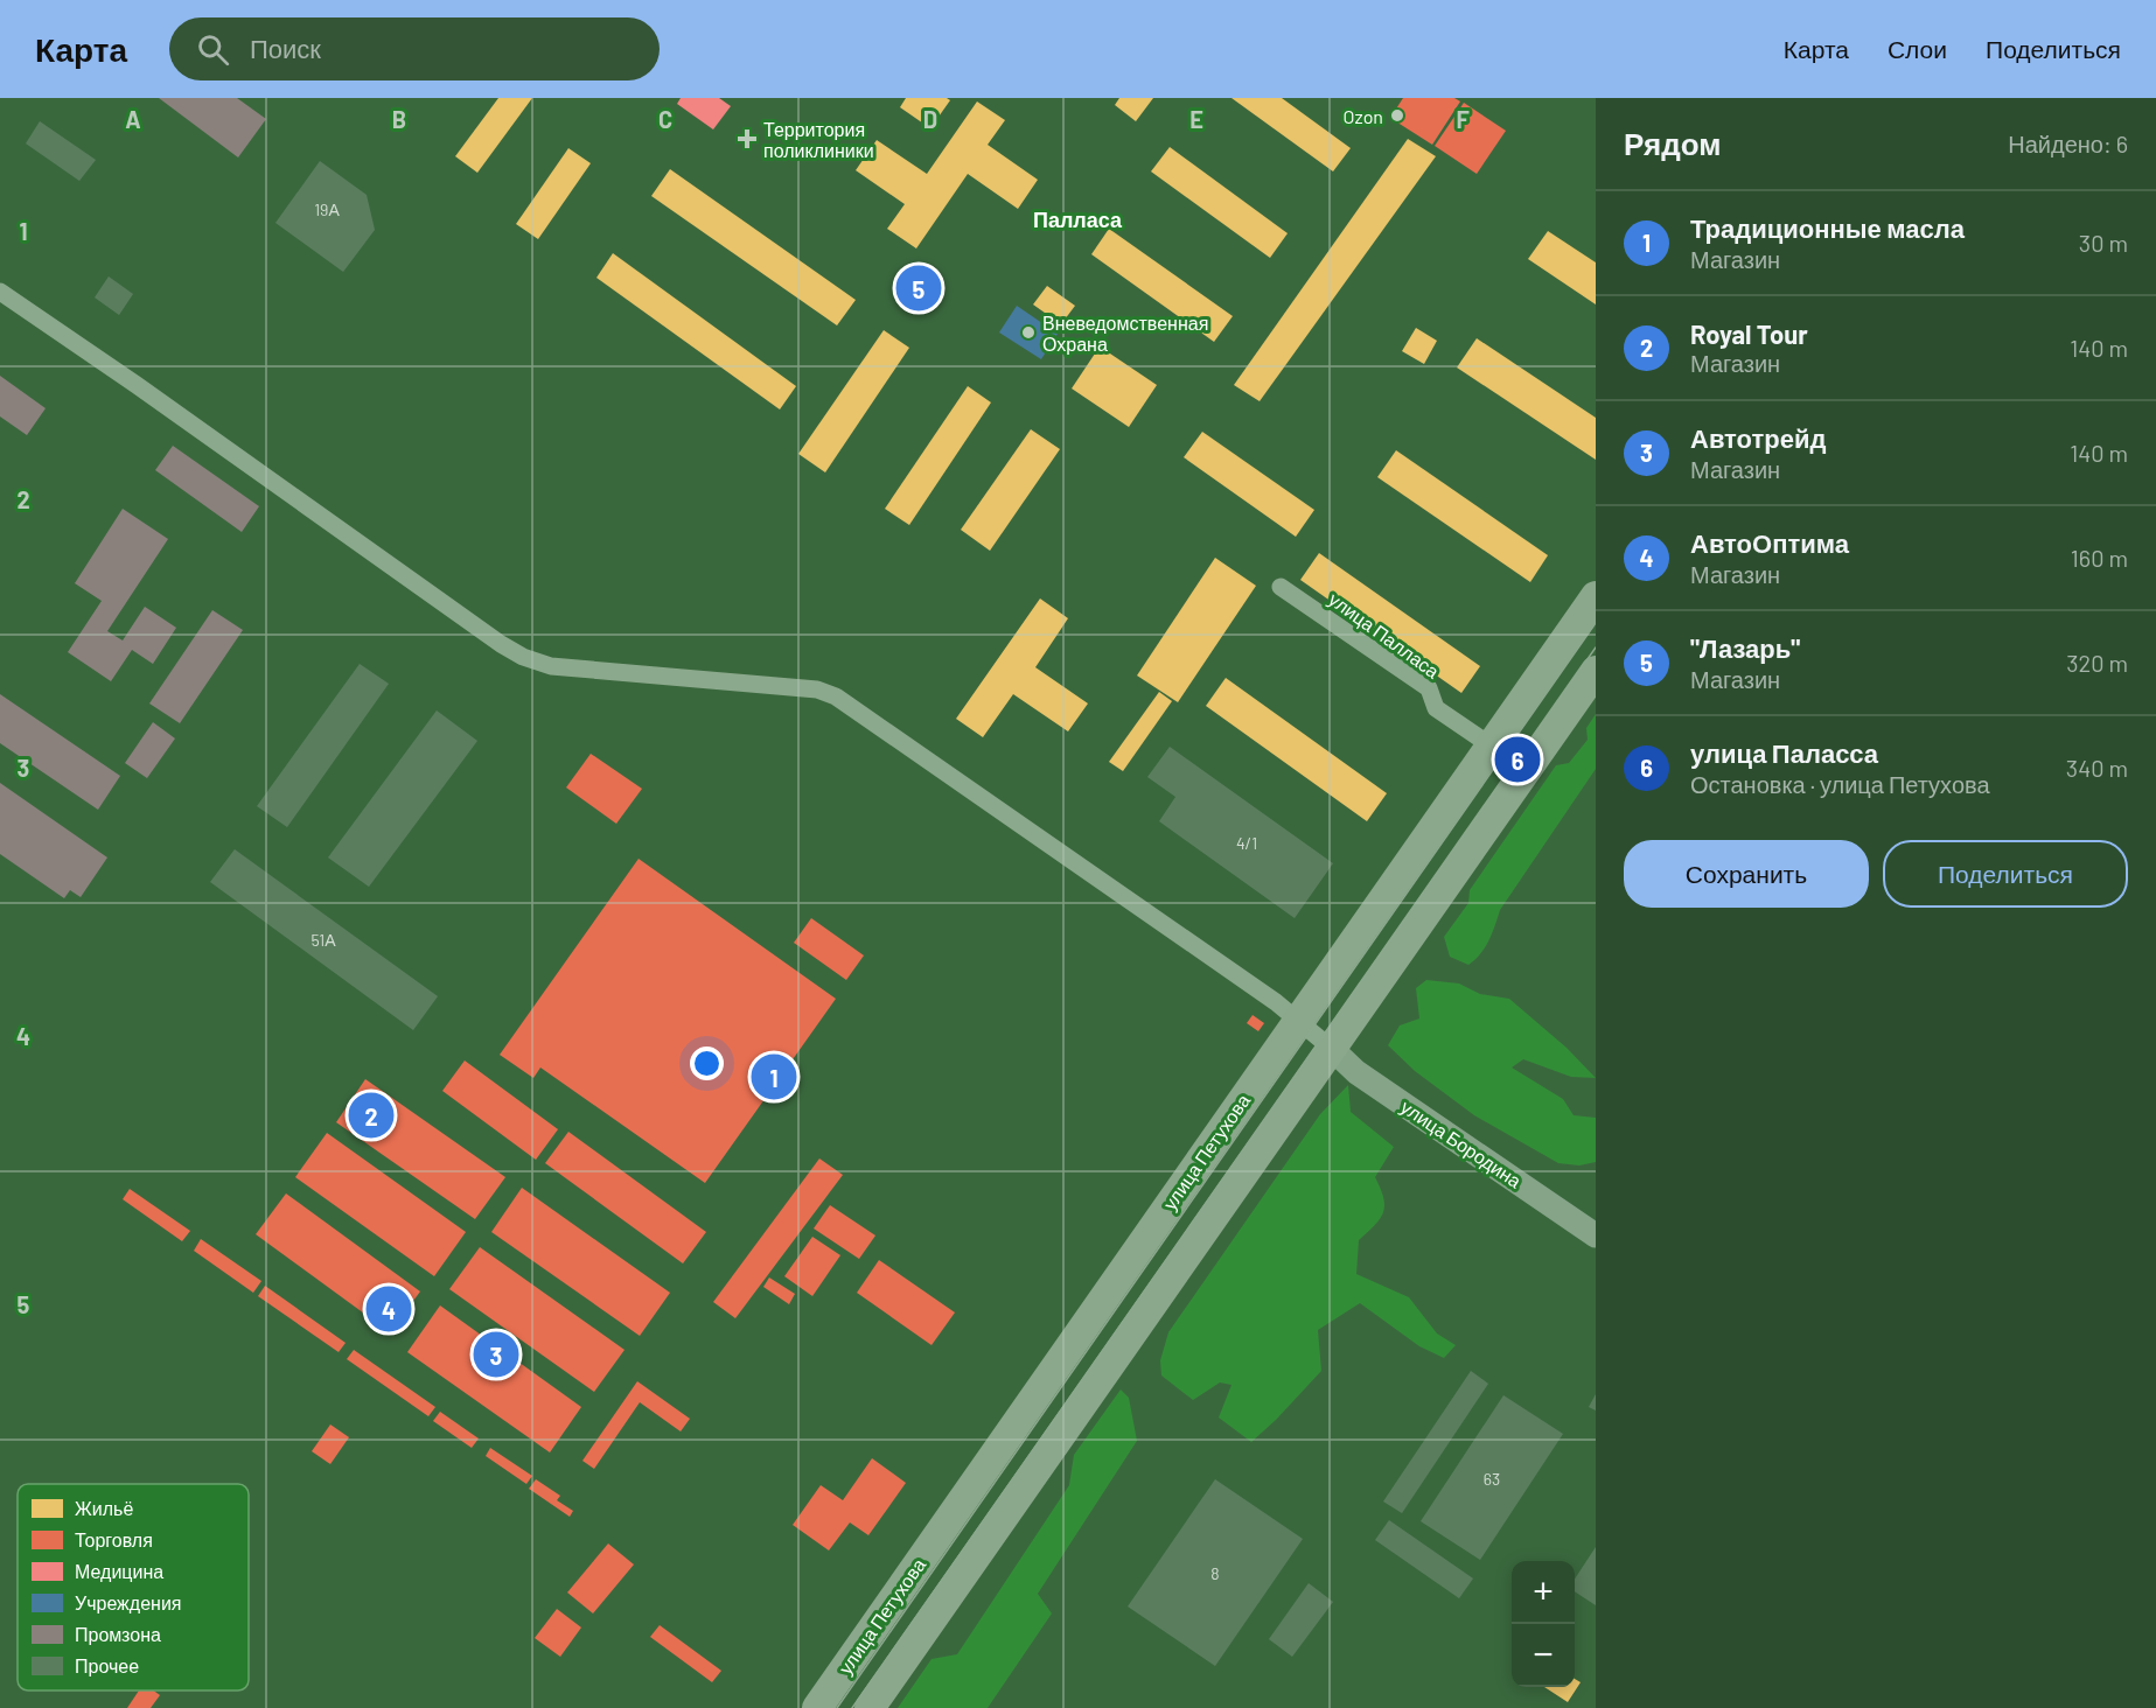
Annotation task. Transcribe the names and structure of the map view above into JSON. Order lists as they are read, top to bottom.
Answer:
{
  "streets": {
    "highway": ["улица Петухова"],
    "main road": ["улица Бородина"],
    "street": ["улица Палласа"]
  },
  "crossings": [
    ["улица Палласа", "улица Петухова"]
  ],
  "districts": ["Палласа"],
  "places": {
    "other": ["Ozon", "Вневедомственная Охрана"],
    "health": ["Территория поликлиники"]
  },
  "house_numbers": [
    "19А",
    "4/1",
    "51А",
    "63",
    "8"
  ],
  "legend": [
    "Жильё",
    "Торговля",
    "Медицина",
    "Учреждения",
    "Промзона",
    "Прочее"
  ],
  "page": {
    "header": "Карта",
    "search": "Поиск",
    "nav": ["Карта", "Слои", "Поделиться"],
    "heading": ["Рядом", "Найдено: 6"],
    "list": [
      {
        "mark": "1",
        "name": "Традиционные масла",
        "note": "Магазин",
        "value": "30 m"
      },
      {
        "mark": "2",
        "name": "Royal Tour",
        "note": "Магазин",
        "value": "140 m"
      },
      {
        "mark": "3",
        "name": "Автотрейд",
        "note": "Магазин",
        "value": "140 m"
      },
      {
        "mark": "4",
        "name": "АвтоОптима",
        "note": "Магазин",
        "value": "160 m"
      },
      {
        "mark": "5",
        "name": "\"Лазарь\"",
        "note": "Магазин",
        "value": "320 m"
      },
      {
        "mark": "6",
        "name": "улица Паласса",
        "note": "Остановка · улица Петухова",
        "value": "340 m"
      }
    ],
    "pins": [
      "5",
      "6",
      "1",
      "2",
      "4",
      "3"
    ],
    "buttons": ["Сохранить", "Поделиться"],
    "map_buttons": ["+", "−"]
  },
  "grid": {
    "columns": [
      "A",
      "B",
      "C",
      "D",
      "E",
      "F"
    ],
    "rows": [
      "1",
      "2",
      "3",
      "4",
      "5"
    ]
  }
}
